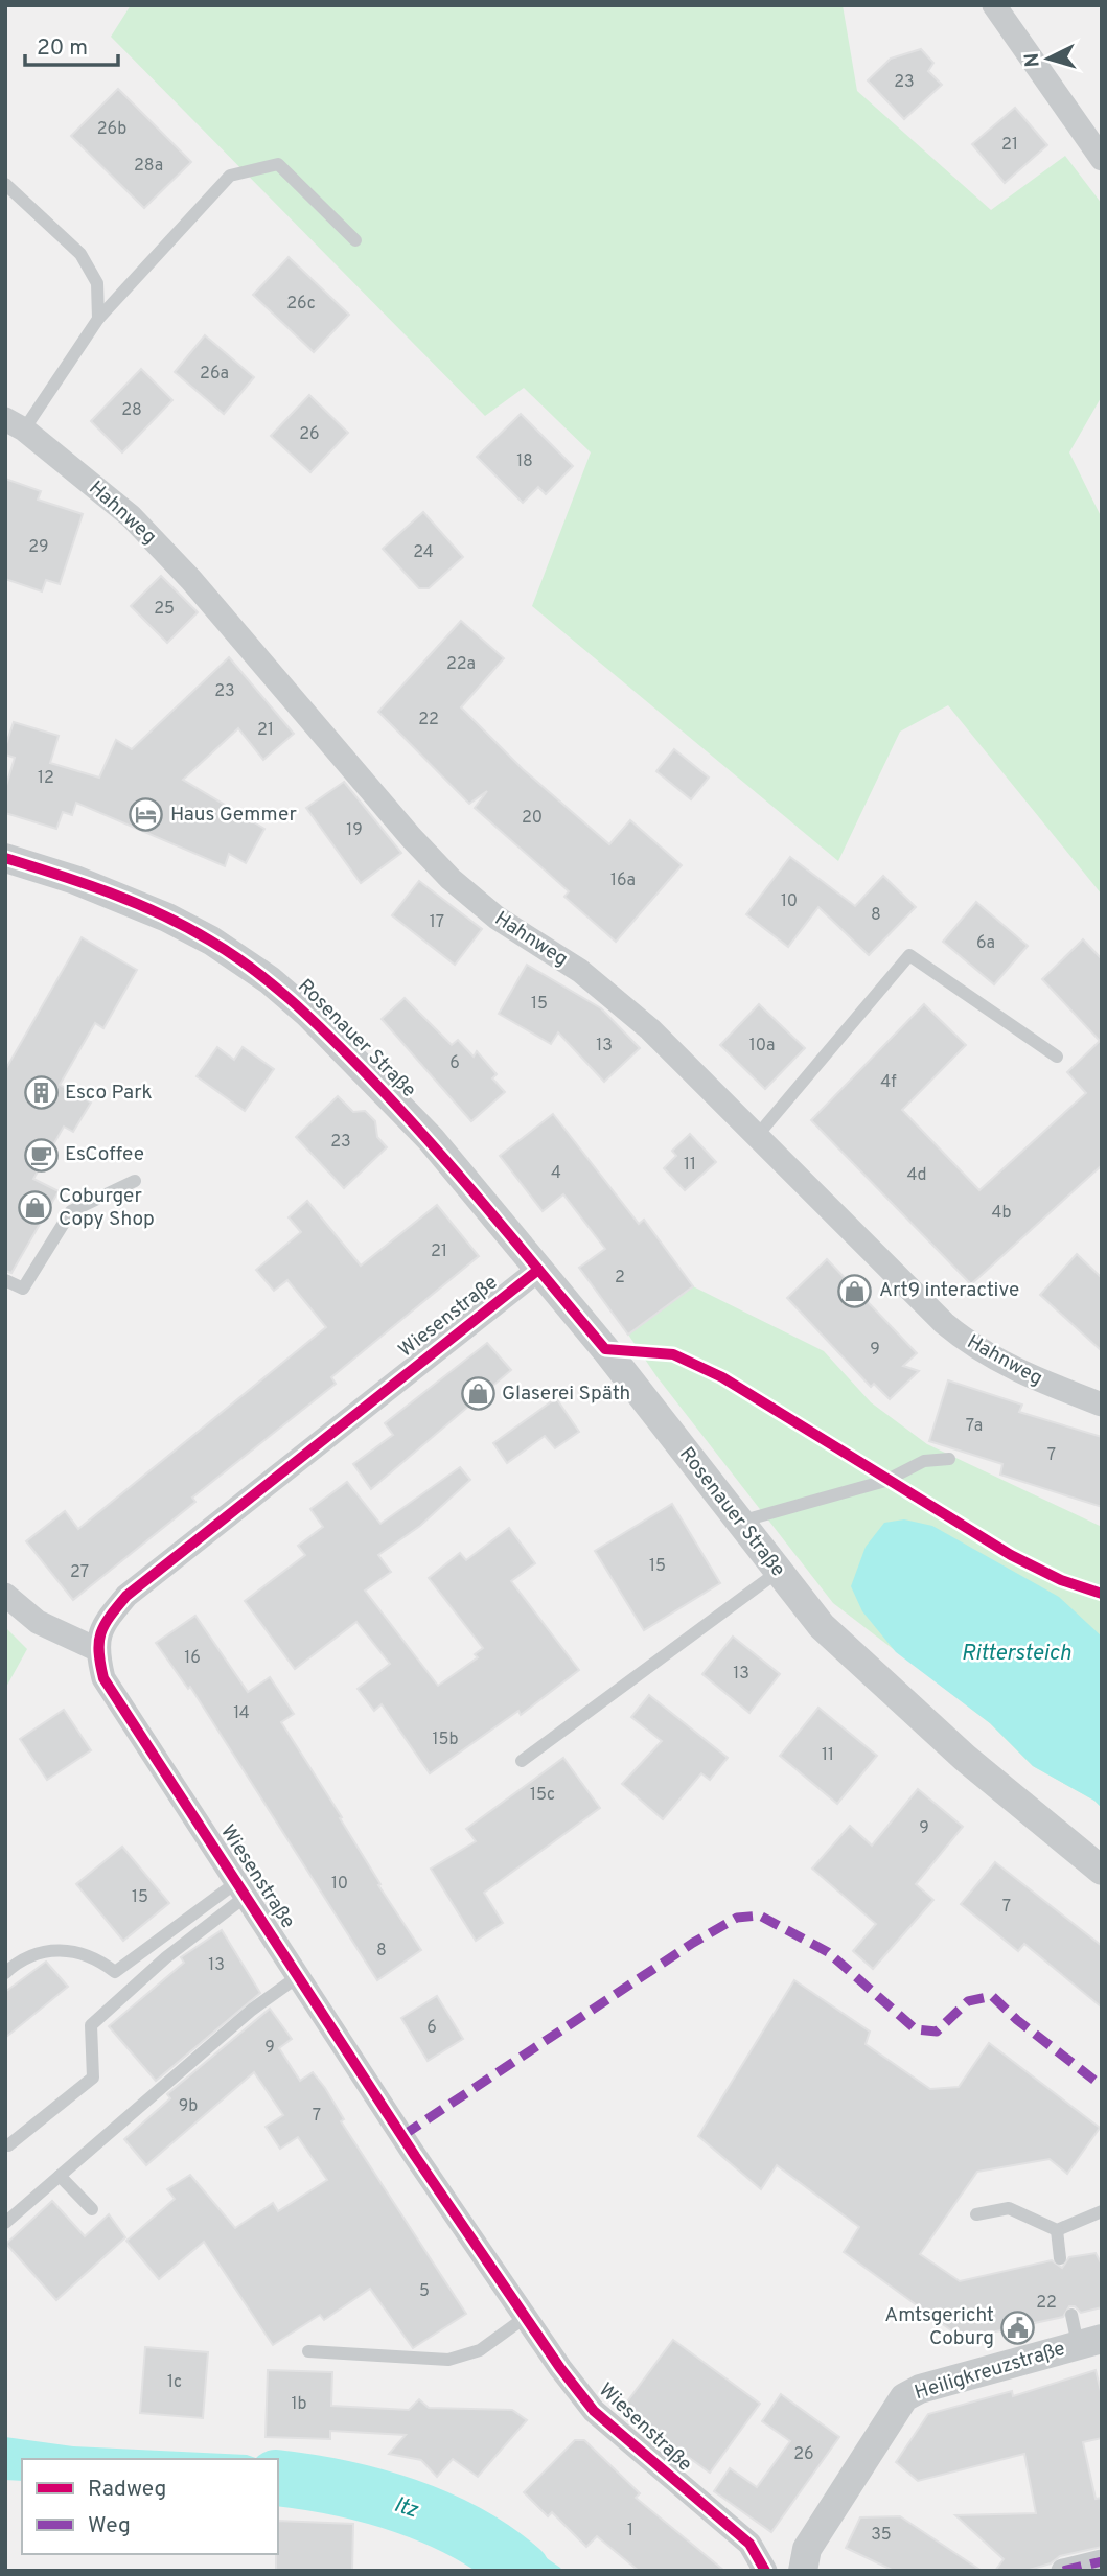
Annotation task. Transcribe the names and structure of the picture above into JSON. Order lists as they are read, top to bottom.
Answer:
{
  "streets": {
    "street": [
      "Hahnweg",
      "Rosenauer Straße",
      "Wiesenstraße",
      "Heiligkreuzstraße"
    ]
  },
  "crossings": [
    ["Rosenauer Straße", "Wiesenstraße"]
  ],
  "water": ["Rittersteich", "Itz"],
  "places": {
    "hotel": ["Haus Gemmer"],
    "building": ["Esco Park"],
    "cafe": ["EsCoffee"],
    "shop": ["Coburger Copy Shop", "Art9 interactive", "Glaserei Späth"],
    "public building": ["Amtsgericht Coburg"]
  },
  "house_numbers": [
    "23",
    "26b",
    "21",
    "28a",
    "26c",
    "26a",
    "28",
    "26",
    "18",
    "29",
    "24",
    "25",
    "22a",
    "23",
    "22",
    "21",
    "12",
    "20",
    "19",
    "16a",
    "10",
    "8",
    "17",
    "6a",
    "15",
    "13",
    "10a",
    "6",
    "4f",
    "23",
    "11",
    "4",
    "4d",
    "4b",
    "21",
    "2",
    "9",
    "7a",
    "7",
    "15",
    "27",
    "16",
    "13",
    "14",
    "15b",
    "11",
    "15c",
    "9",
    "10",
    "15",
    "7",
    "8",
    "13",
    "6",
    "9",
    "9b",
    "7",
    "5",
    "22",
    "1c",
    "1b",
    "26",
    "1",
    "35"
  ],
  "legend": ["Radweg", "Weg"],
  "scale_bar": "20 m",
  "north": "left"
}
